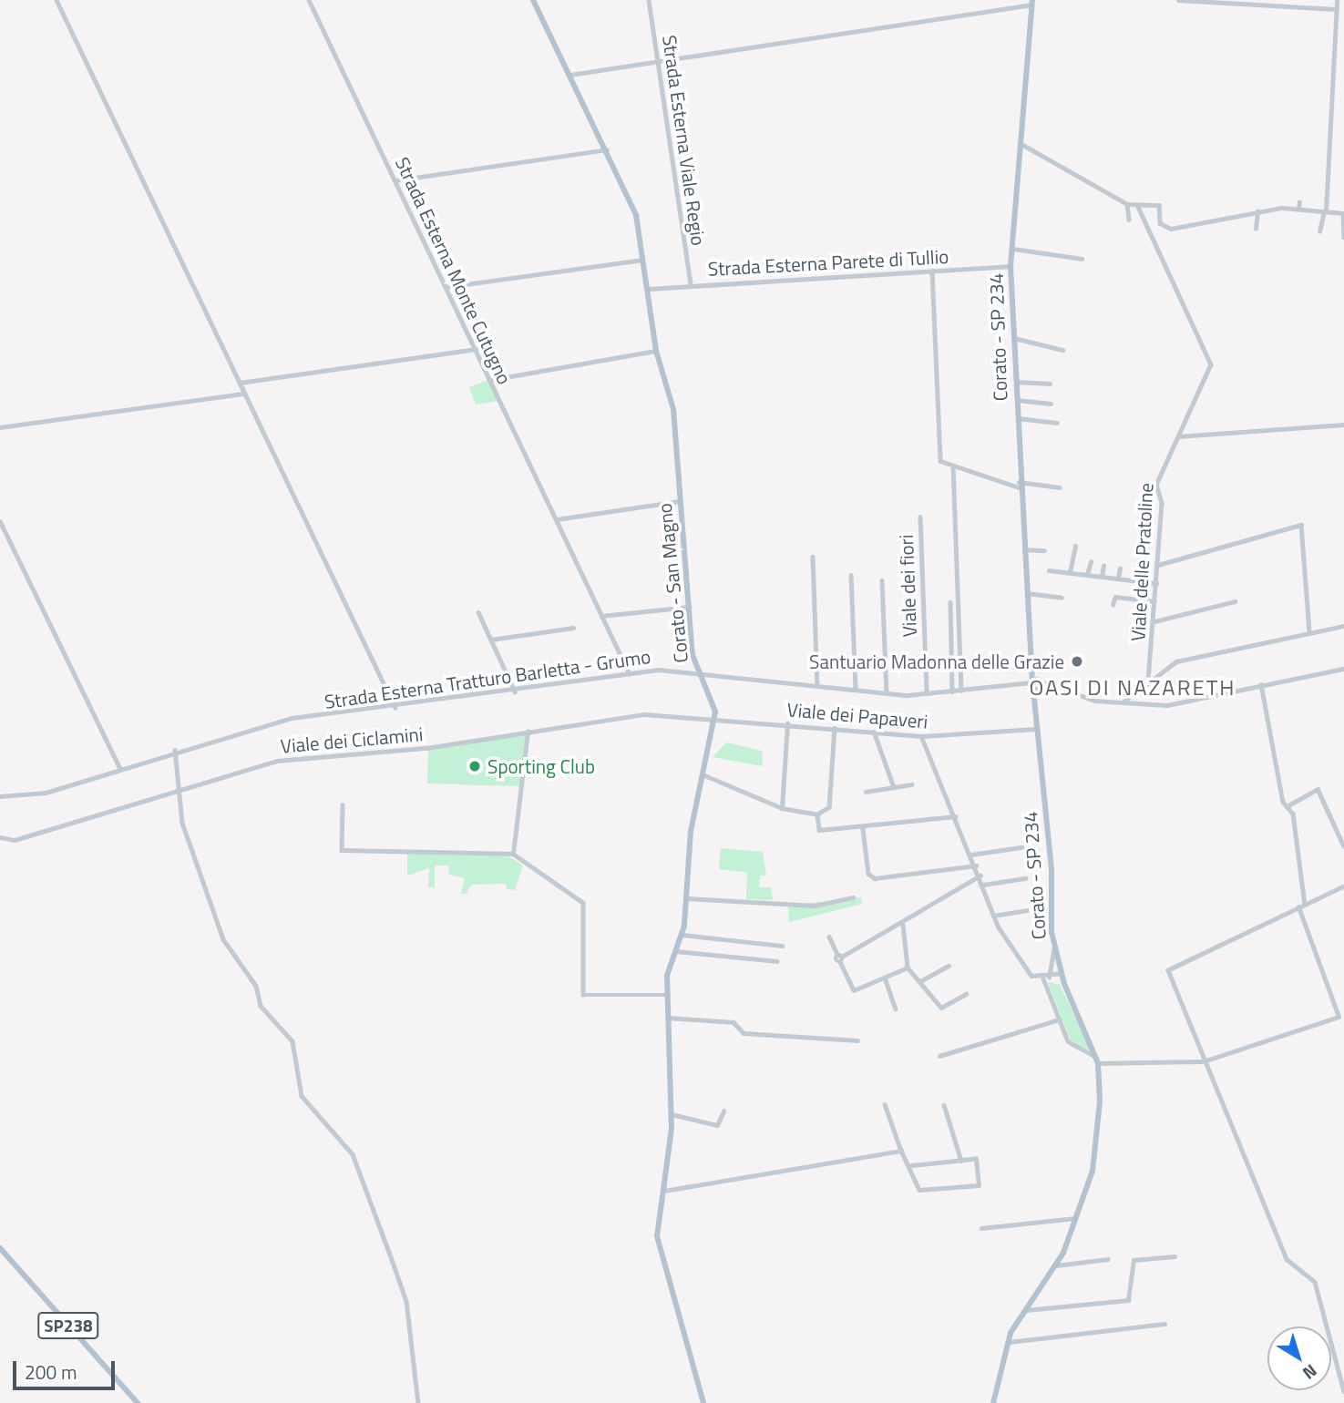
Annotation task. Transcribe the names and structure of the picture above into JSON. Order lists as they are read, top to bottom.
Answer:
{
  "streets": {
    "main road": ["Corato - SP 234", "Corato - San Magno", "SP238"],
    "street": [
      "Strada Esterna Viale Regio",
      "Strada Esterna Parete di Tullio",
      "Strada Esterna Monte Cutugno",
      "Viale delle Pratoline",
      "Viale dei fiori",
      "Strada Esterna Tratturo Barletta - Grumo",
      "Viale dei Papaveri",
      "Viale dei Ciclamini"
    ]
  },
  "crossings": [
    ["Strada Esterna Viale Regio", "Strada Esterna Parete di Tullio"],
    ["Strada Esterna Parete di Tullio", "Corato - SP 234"],
    ["Strada Esterna Parete di Tullio", "Corato - San Magno"],
    ["Strada Esterna Monte Cutugno", "Strada Esterna Tratturo Barletta - Grumo"],
    ["Corato - SP 234", "Strada Esterna Tratturo Barletta - Grumo"],
    ["Corato - SP 234", "Viale dei Papaveri"],
    ["Corato - San Magno", "Strada Esterna Tratturo Barletta - Grumo"],
    ["Corato - San Magno", "Viale dei Papaveri"],
    ["Corato - San Magno", "Viale dei Ciclamini"],
    ["Viale dei fiori", "Strada Esterna Tratturo Barletta - Grumo"],
    ["Viale dei Papaveri", "Viale dei Ciclamini"]
  ],
  "districts": ["OASI DI NAZARETH"],
  "places": ["Santuario Madonna delle Grazie", "Sporting Club"],
  "scale_bar": "200 m",
  "north": "bottom right"
}
